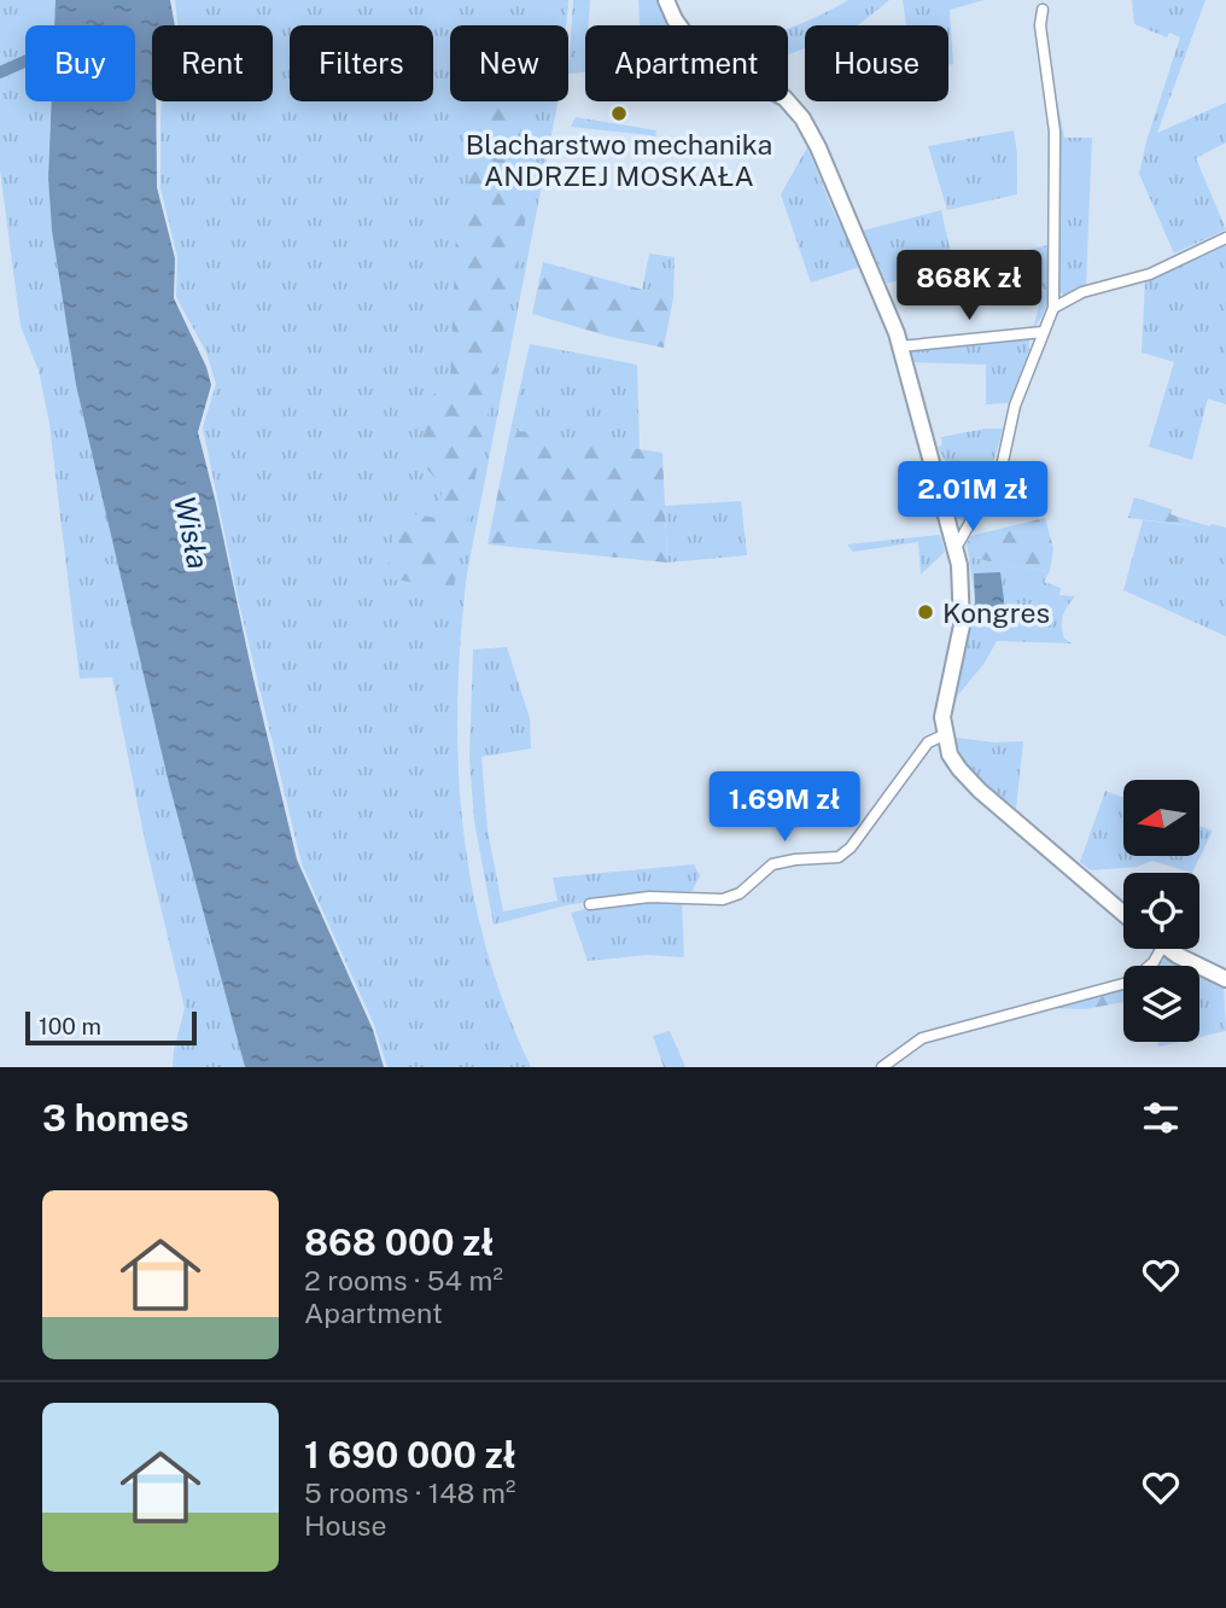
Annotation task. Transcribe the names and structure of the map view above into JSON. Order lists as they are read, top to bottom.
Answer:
{
  "water": ["Wisła"],
  "places": ["Blacharstwo mechanika ANDRZEJ MOSKAŁA", "Kongres"],
  "scale_bar": "100 m",
  "north": "left",
  "page": {
    "chip": [
      "Buy",
      "Rent",
      "Filters",
      "New",
      "Apartment",
      "House"
    ],
    "price": ["868K zł", "2.01M zł", "1.69M zł"],
    "scale": "100 m",
    "heading": "3 homes",
    "list": [
      {
        "name": "868 000 zł",
        "note": "2 rooms · 54 m² · Apartment"
      },
      {
        "name": "1 690 000 zł",
        "note": "5 rooms · 148 m² · House"
      }
    ]
  }
}
